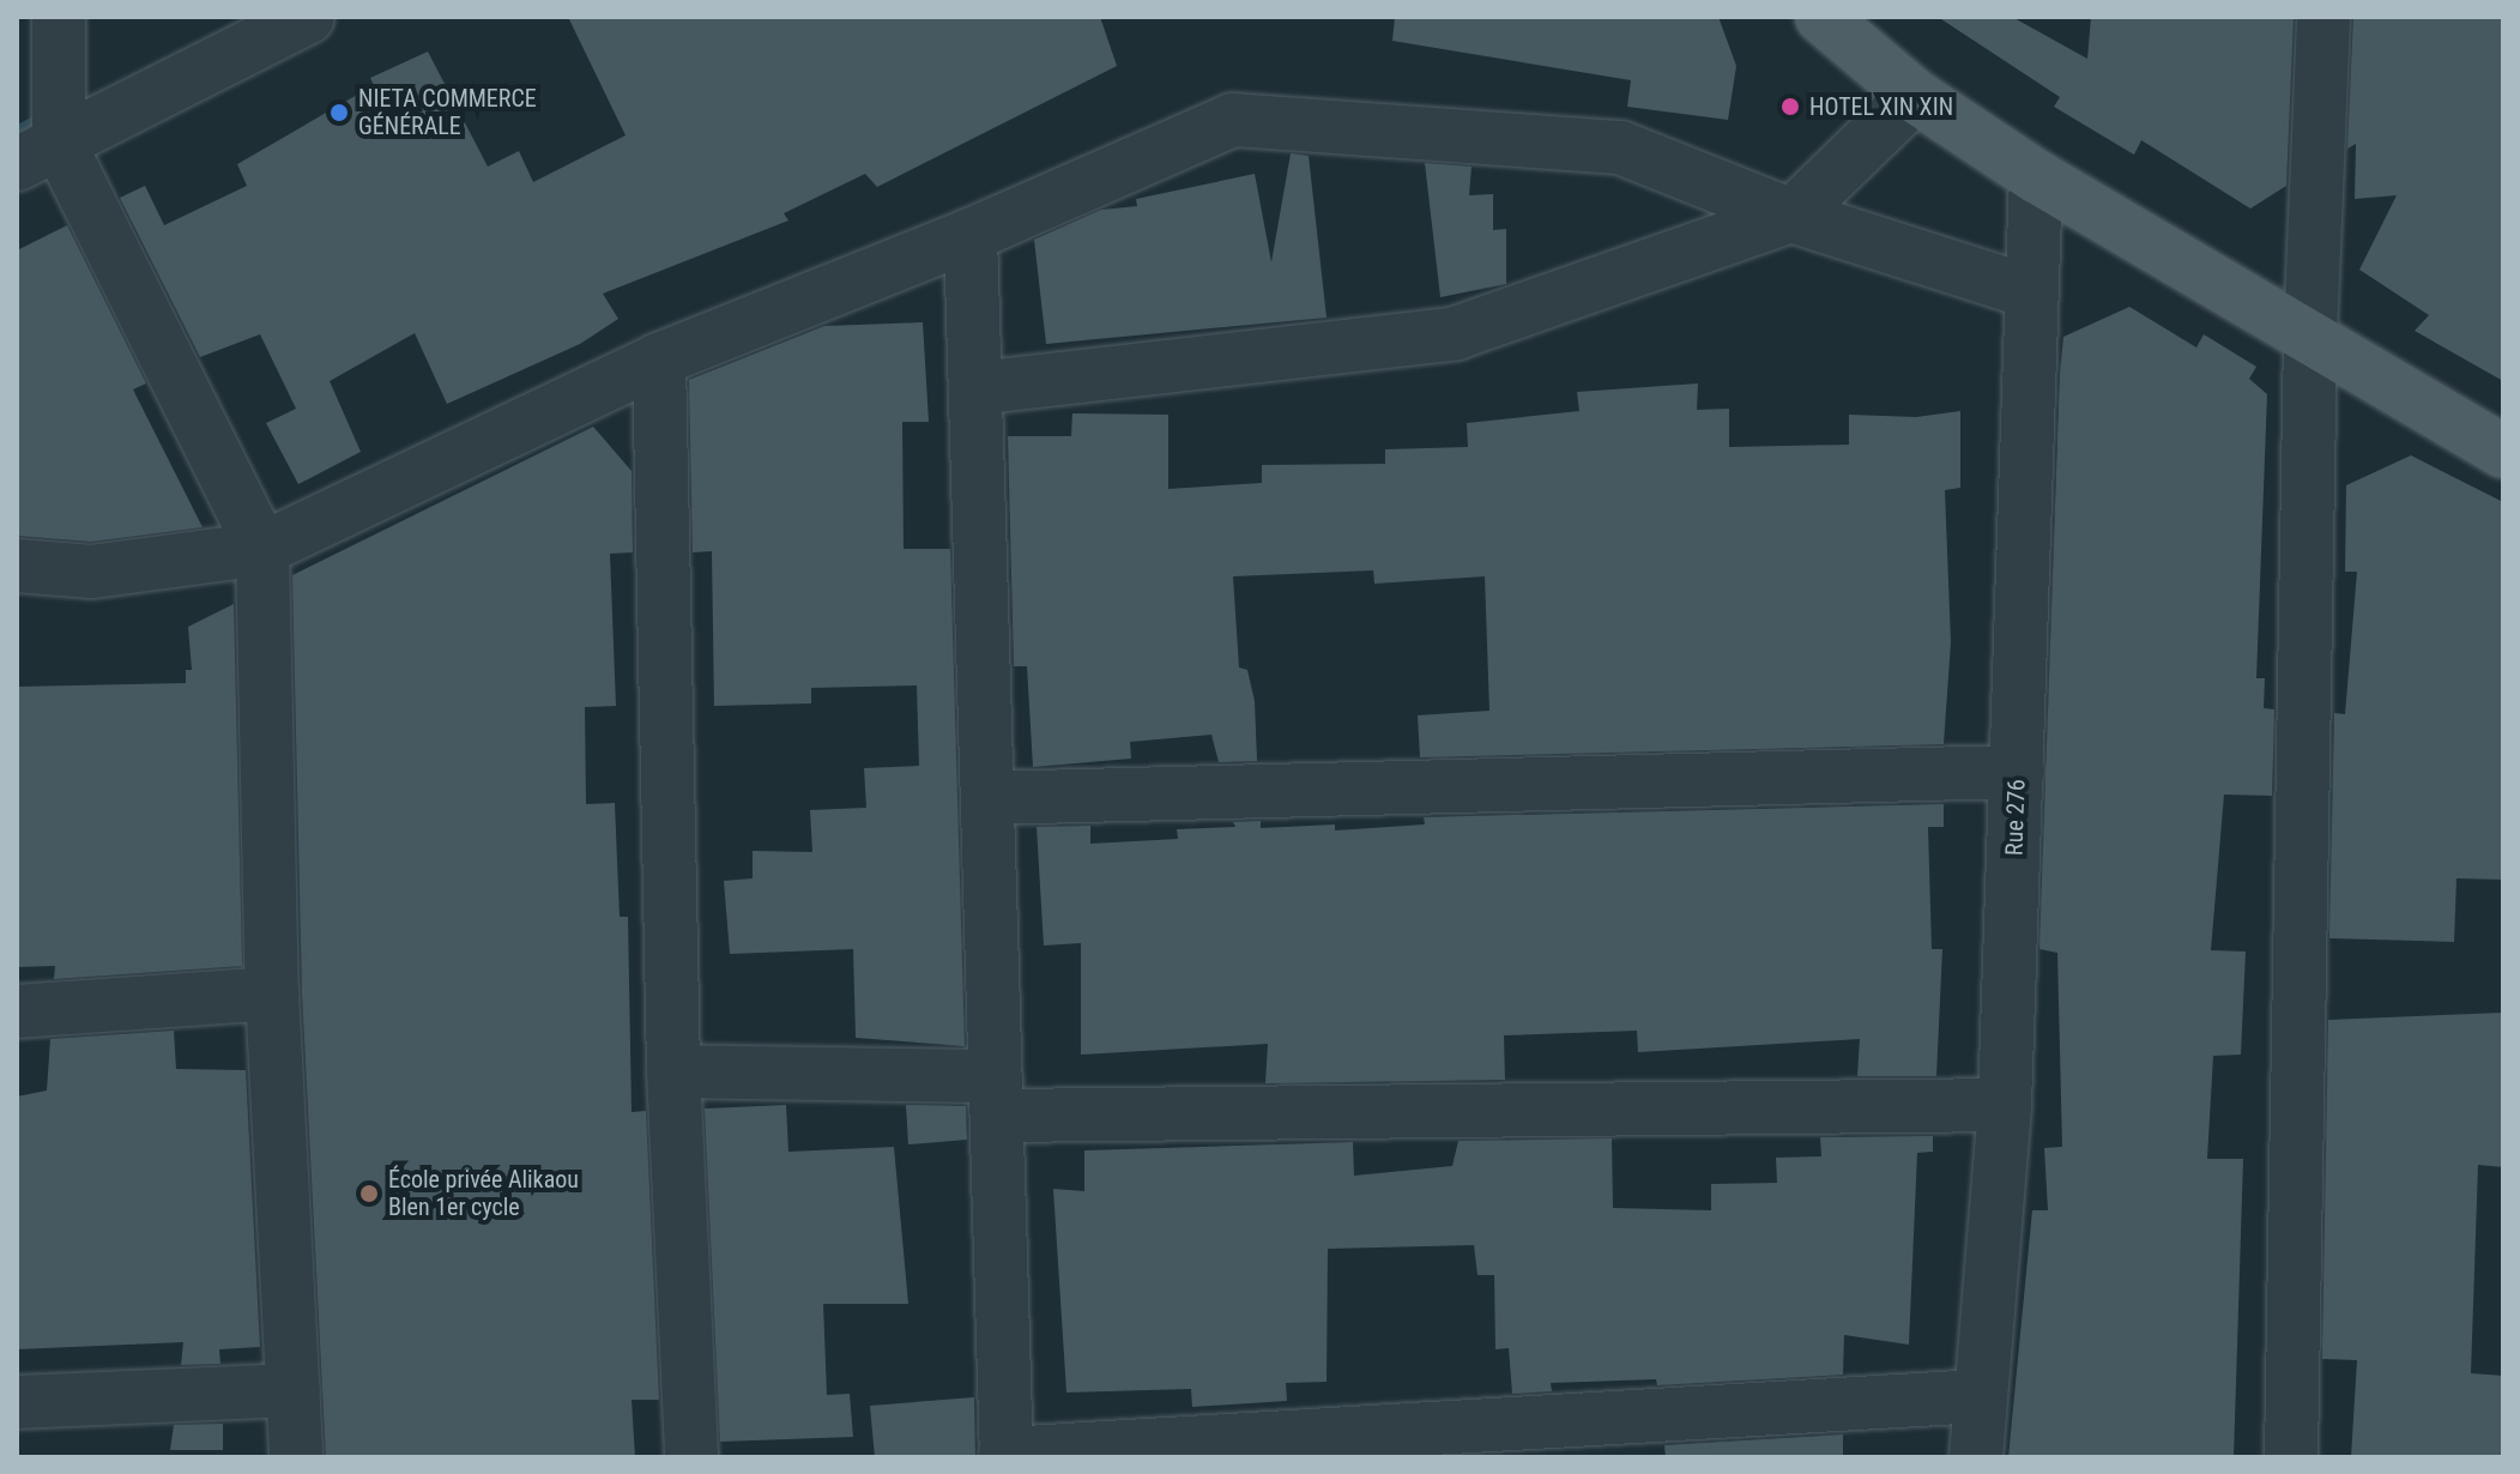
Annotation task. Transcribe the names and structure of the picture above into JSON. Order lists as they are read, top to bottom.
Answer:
{
  "streets": {
    "street": ["Rue 276"]
  },
  "places": ["HOTEL XIN XIN", "NIETA COMMERCE GÉNÉRALE", "École privée Alikaou Blen 1er cycle"]
}
